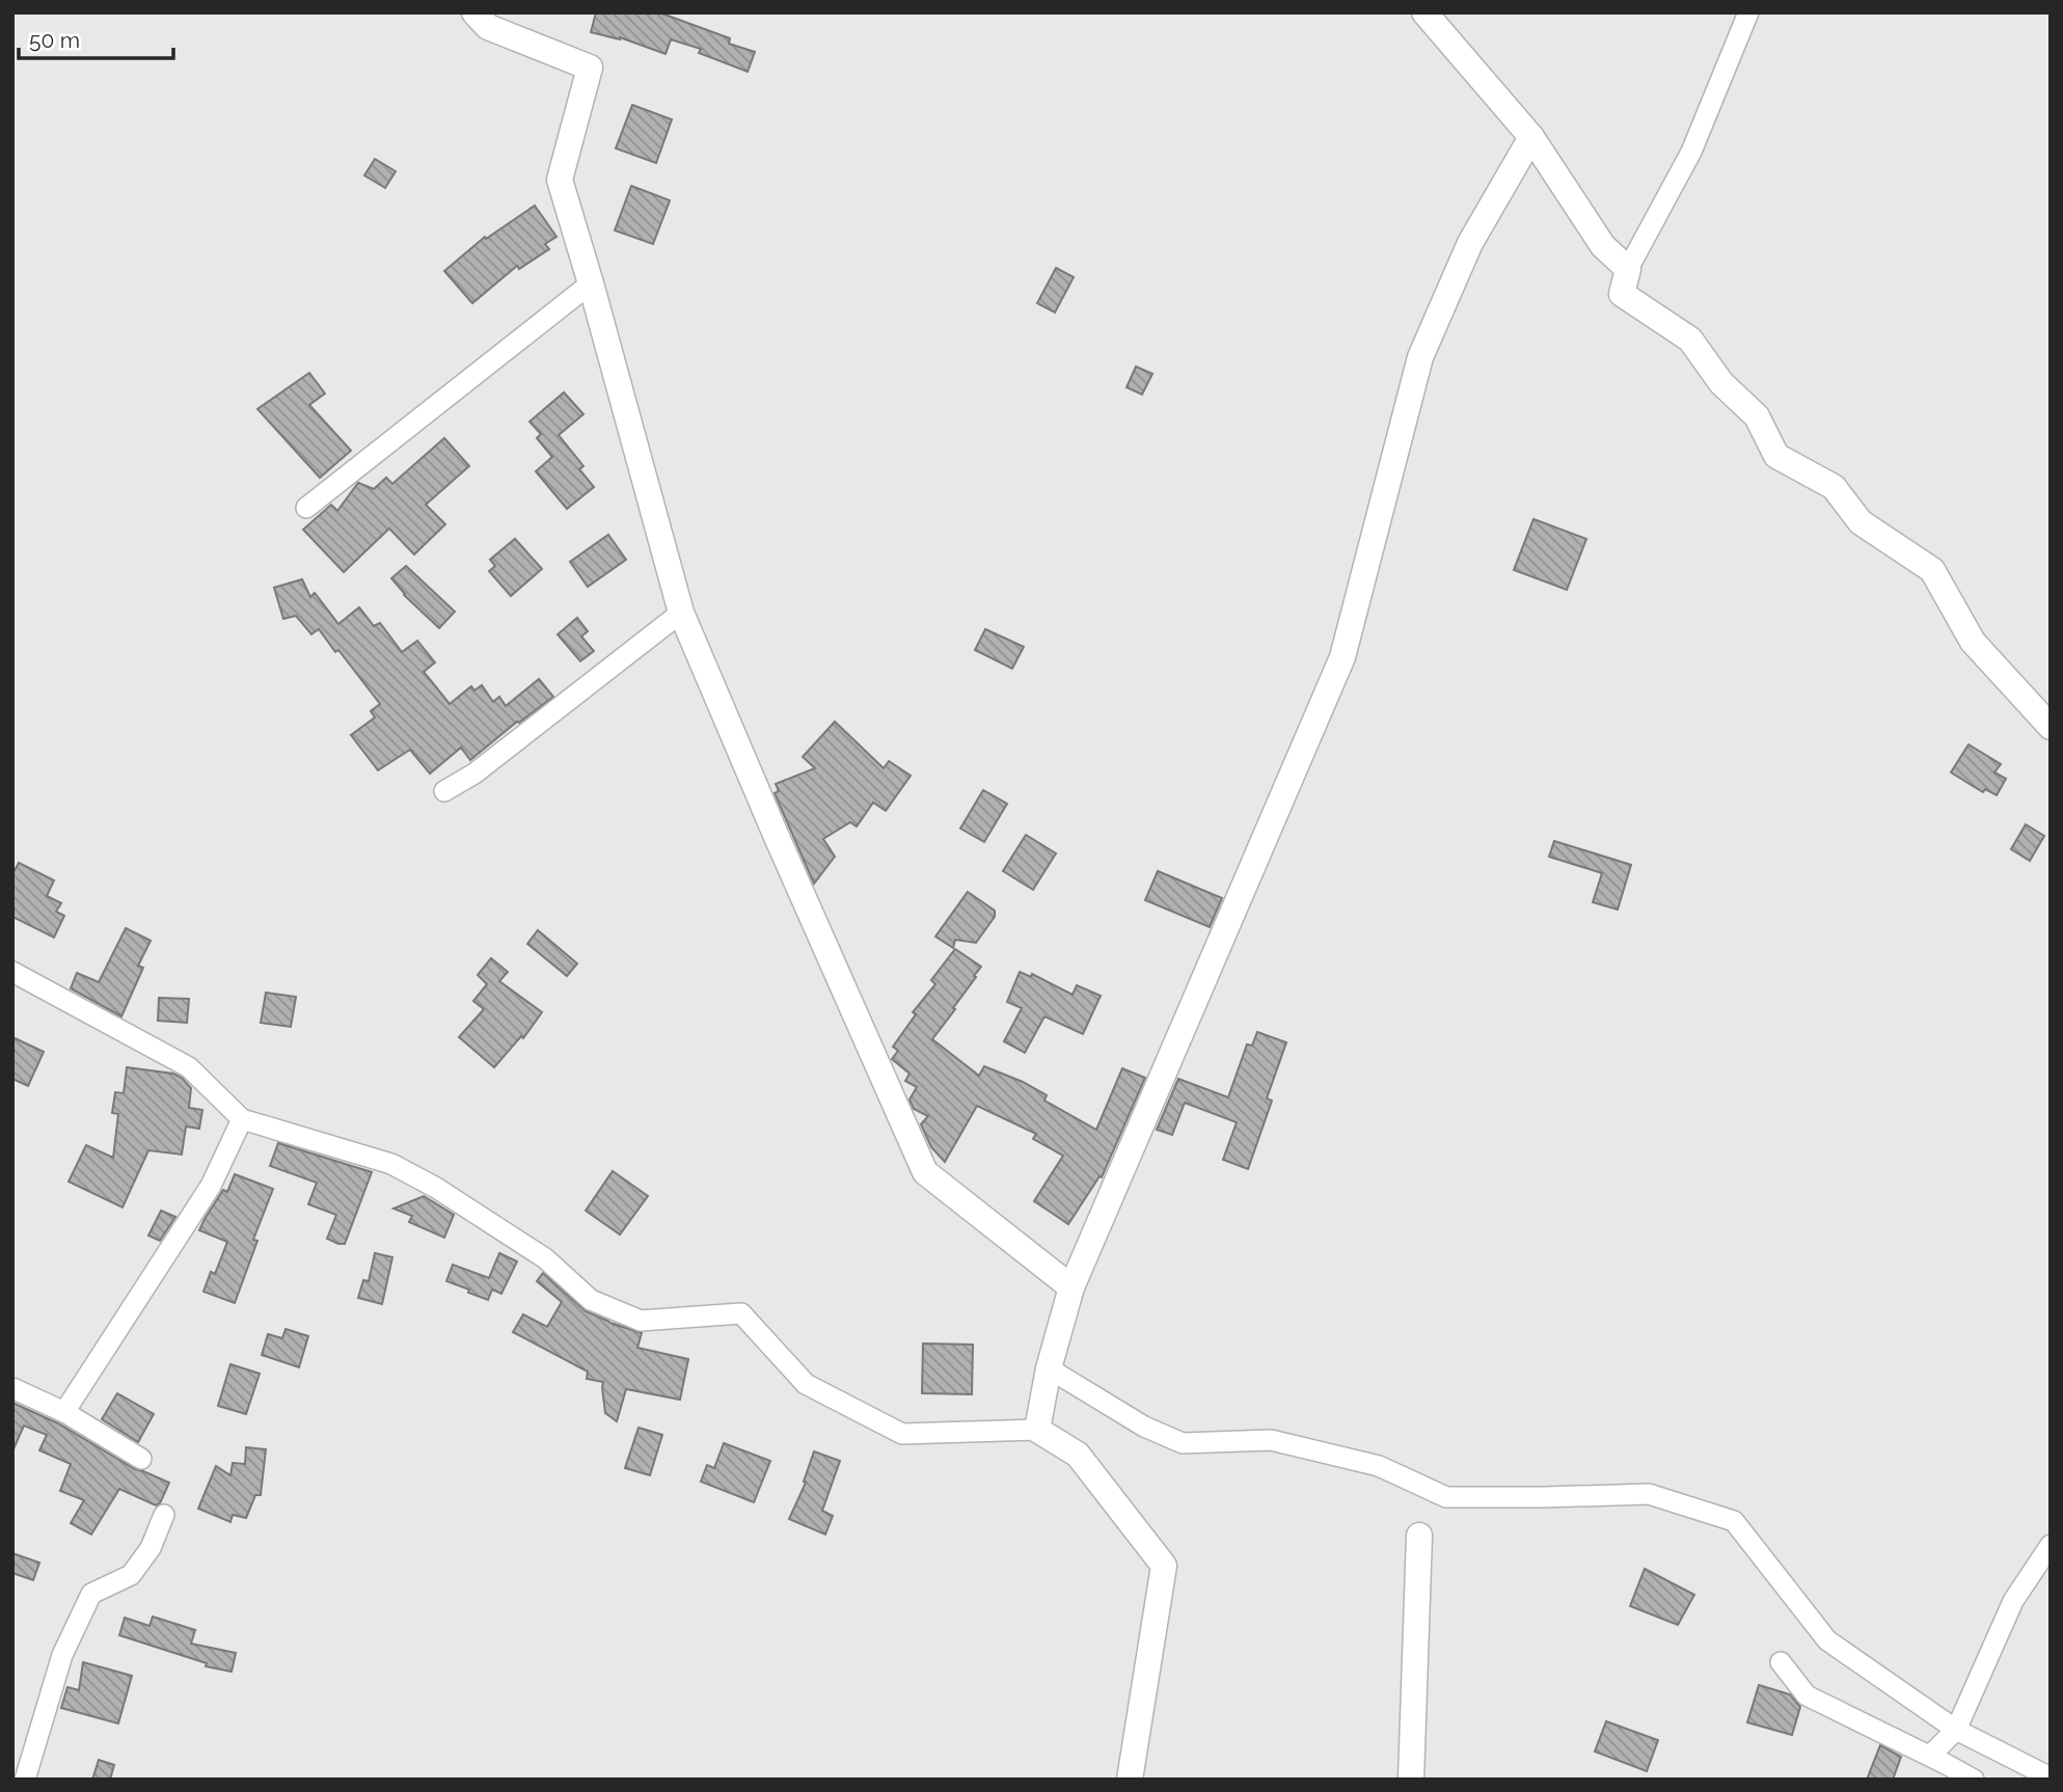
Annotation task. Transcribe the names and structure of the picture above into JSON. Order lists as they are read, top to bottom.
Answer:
{
  "scale_bar": "50 m"
}
